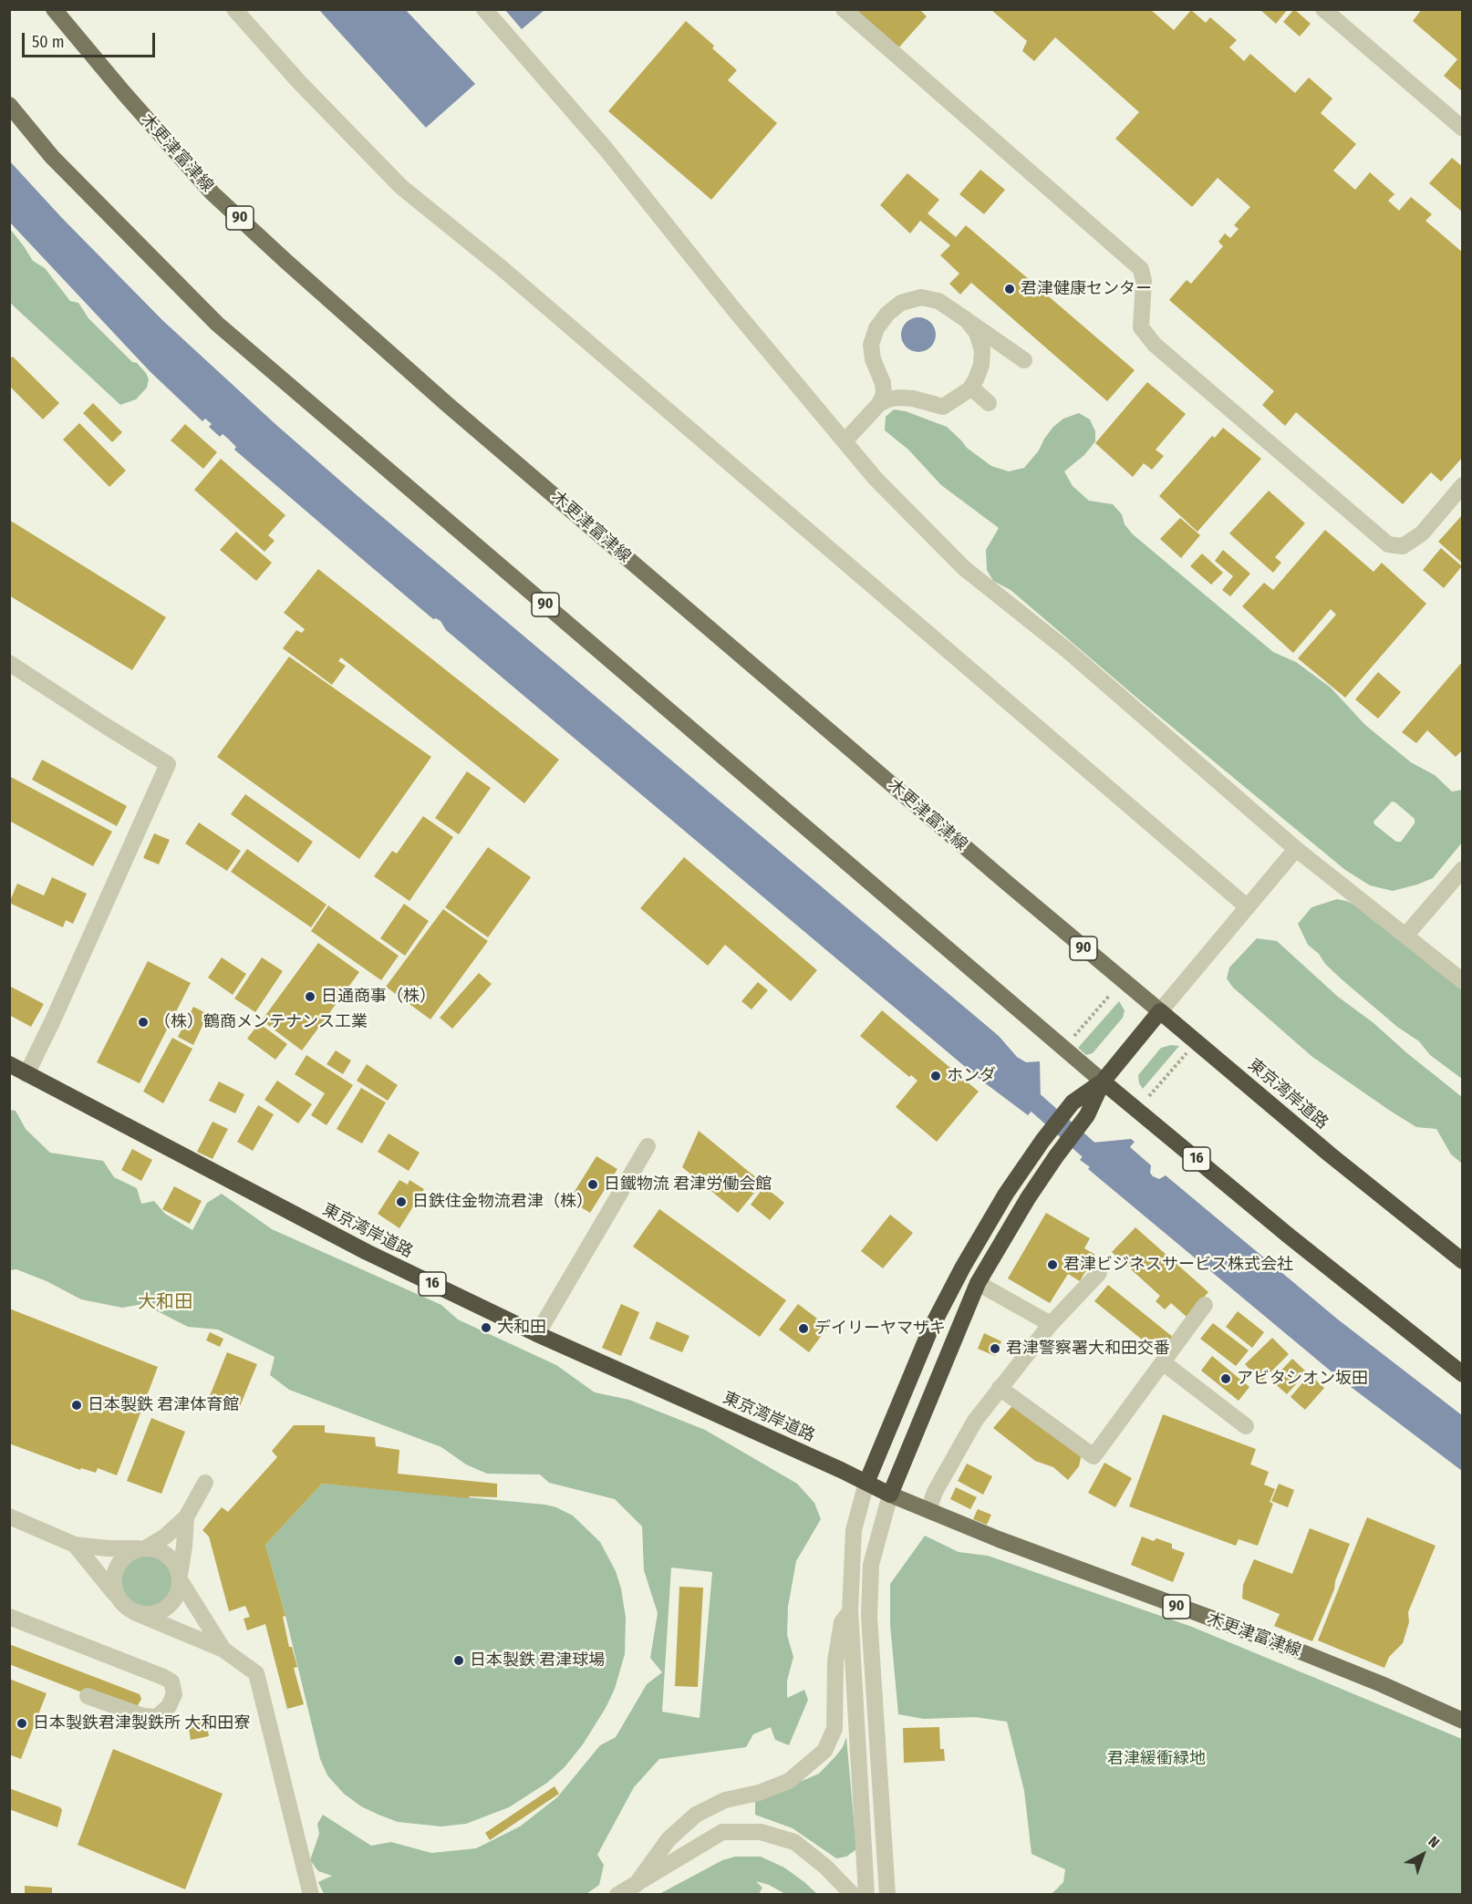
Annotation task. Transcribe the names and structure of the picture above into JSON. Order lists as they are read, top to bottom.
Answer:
{
  "streets": {
    "highway": ["東京湾岸道路", "16"],
    "main road": ["木更津富津線", "90"]
  },
  "crossings": [
    ["木更津富津線", "東京湾岸道路"],
    ["90", "16"]
  ],
  "districts": ["大和田"],
  "parks": ["君津緩衝緑地"],
  "places": [
    "君津健康センター",
    "日通商事（株）",
    "（株）鶴商メンテナンス工業",
    "ホンダ",
    "日鐵物流 君津労働会館",
    "日鉄住金物流君津（株）",
    "君津ビジネスサービス株式会社",
    "大和田",
    "デイリーヤマザキ",
    "君津警察署大和田交番",
    "アビタシオン坂田",
    "日本製鉄 君津体育館",
    "日本製鉄 君津球場",
    "日本製鉄君津製鉄所 大和田寮"
  ],
  "scale_bar": "50 m",
  "north": "top right"
}
